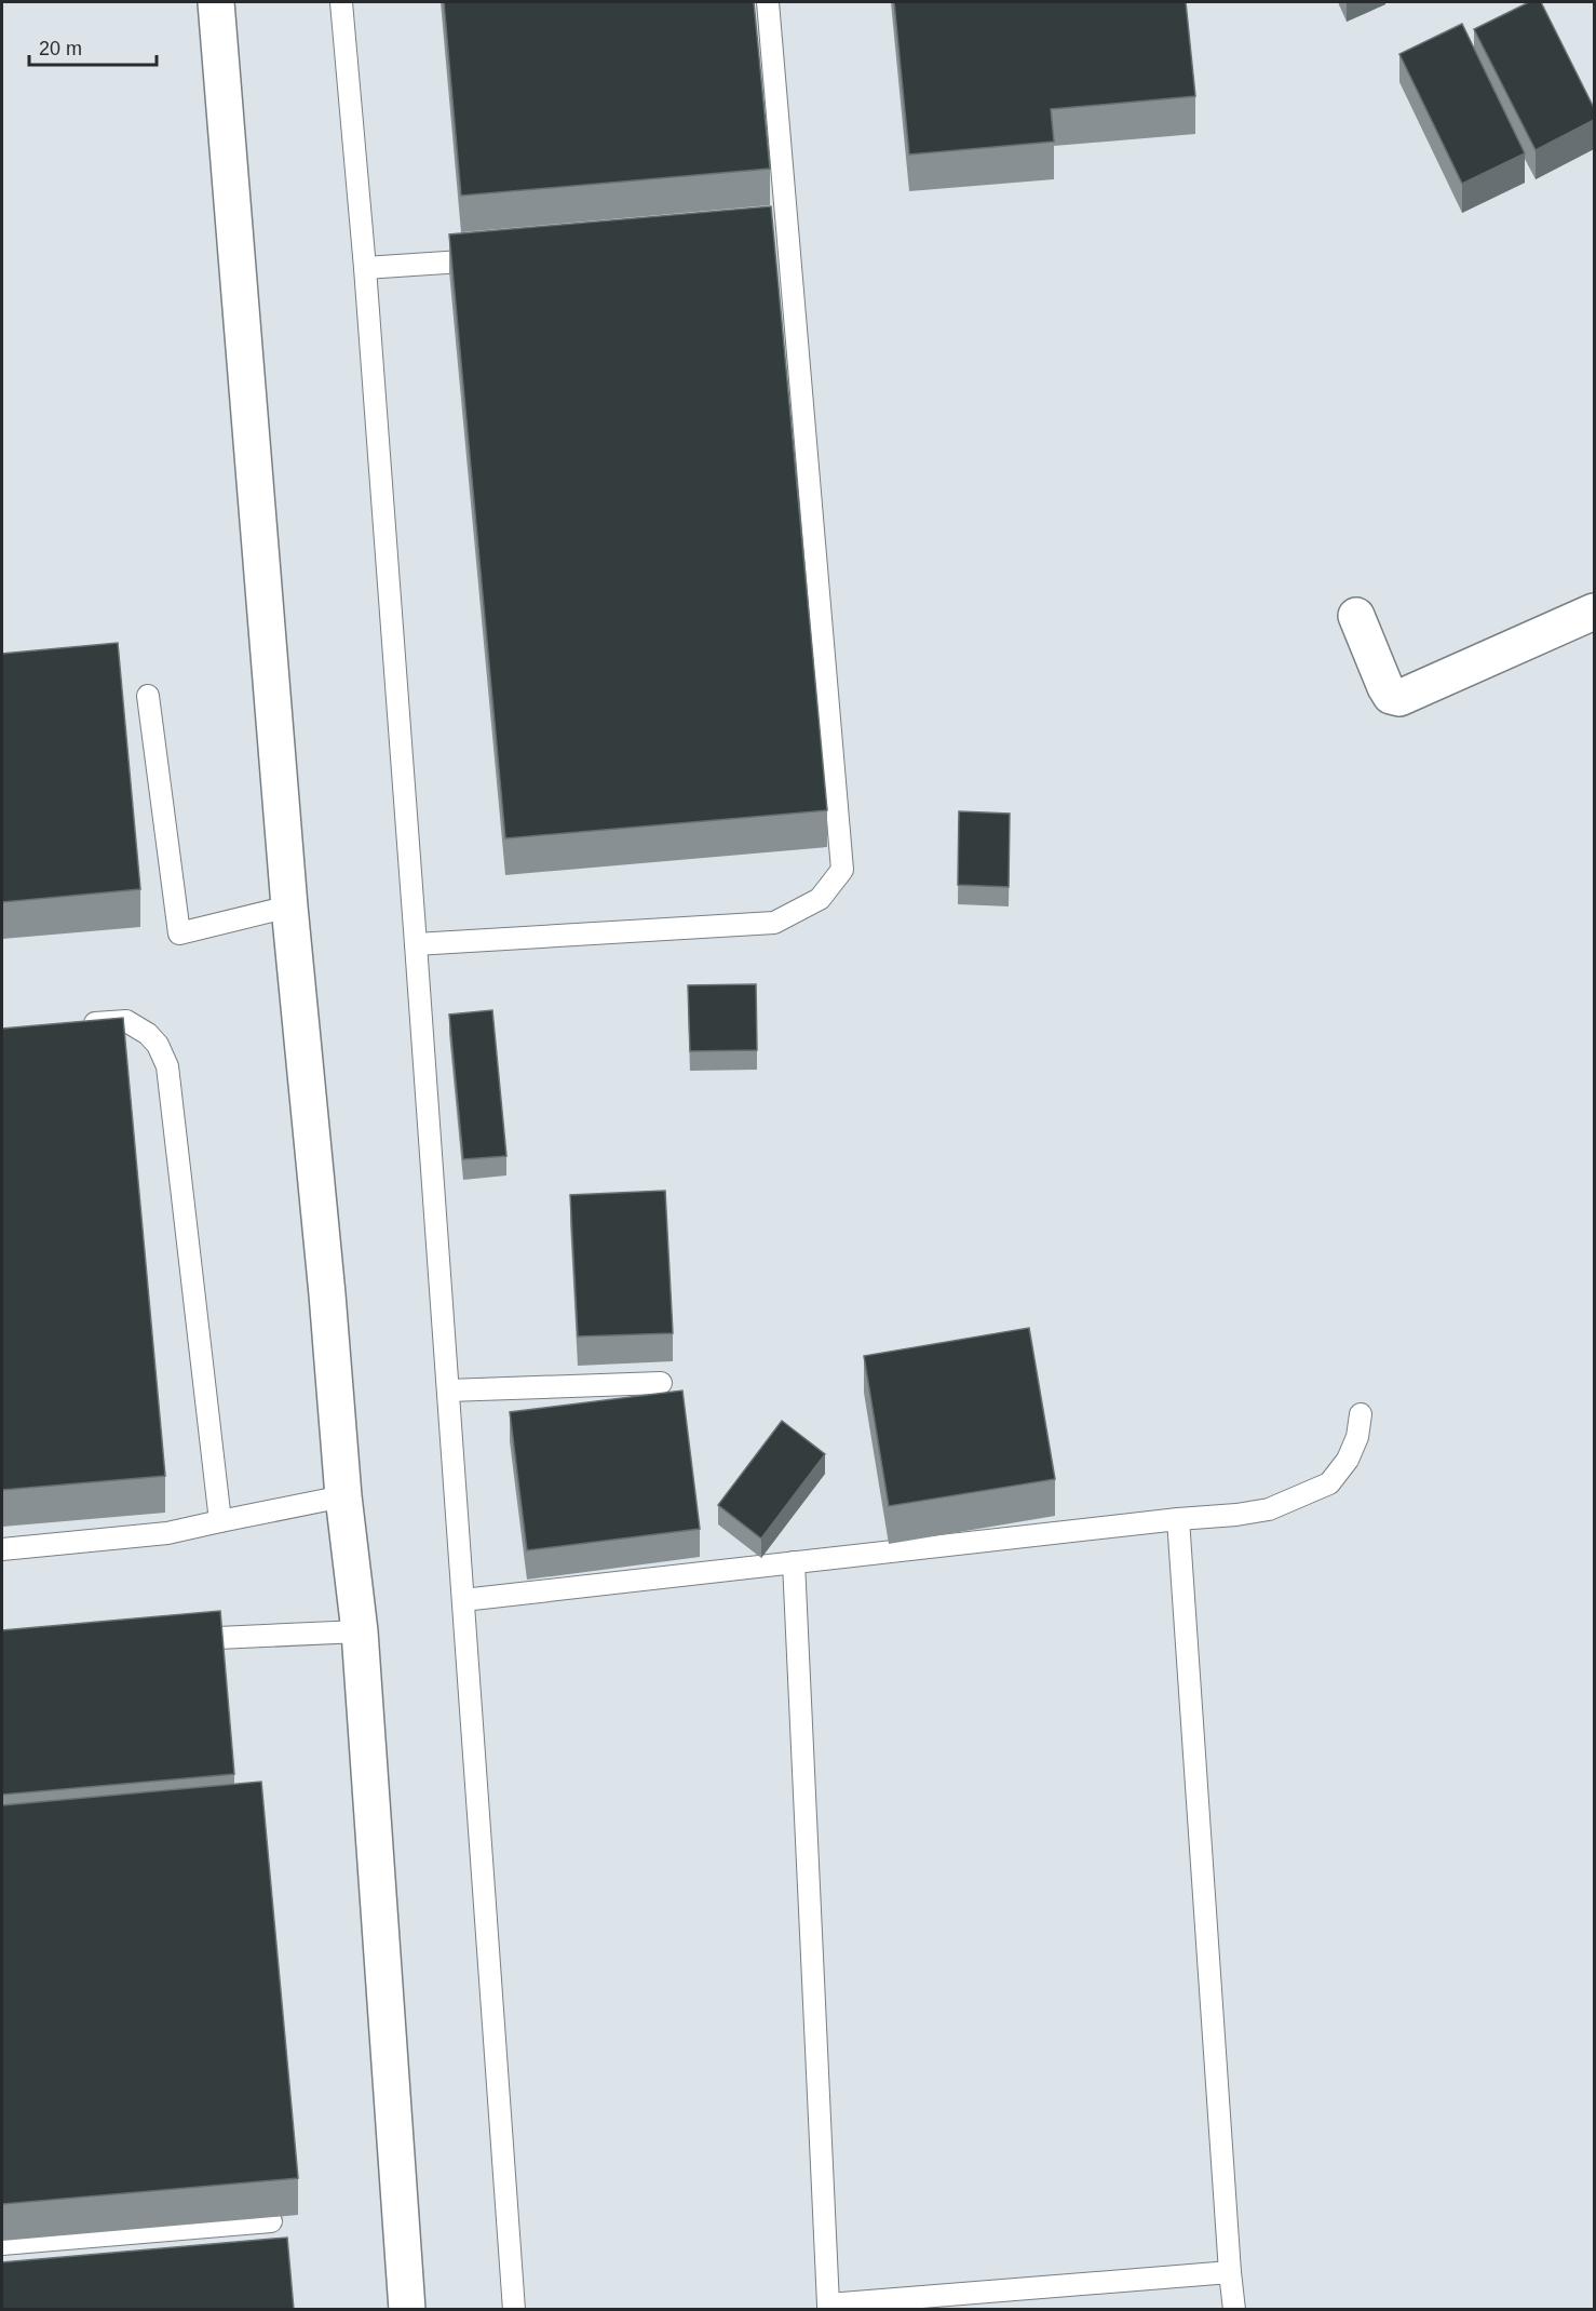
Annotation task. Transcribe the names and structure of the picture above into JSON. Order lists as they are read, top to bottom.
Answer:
{
  "scale_bar": "20 m"
}
